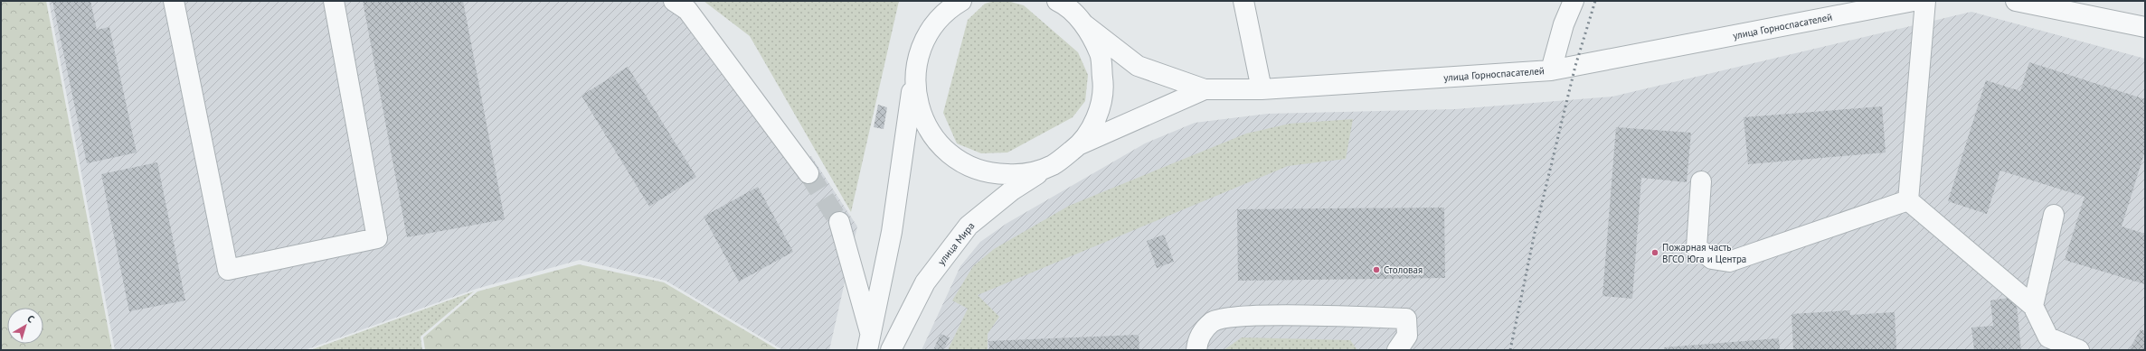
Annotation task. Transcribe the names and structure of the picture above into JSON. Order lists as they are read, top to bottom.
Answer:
{
  "streets": {
    "street": ["улица Горноспасателей", "улица Мира"]
  },
  "places": ["Пожарная часть ВГСО Юга и Центра", "Столовая"],
  "north": "top right"
}
